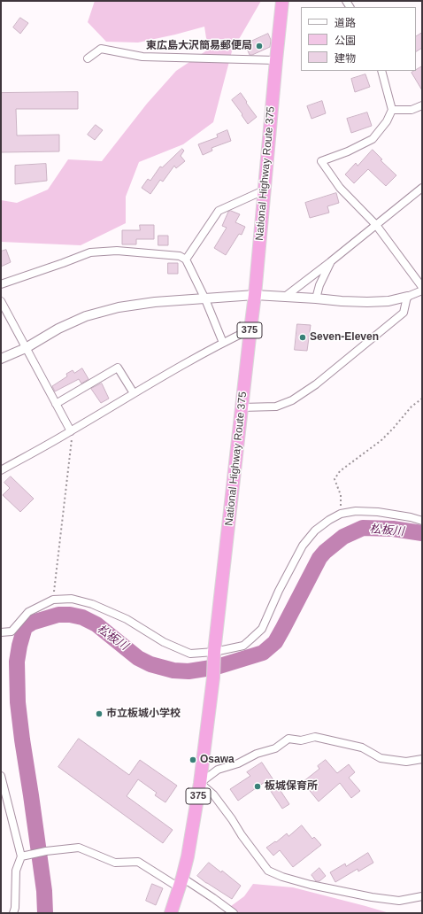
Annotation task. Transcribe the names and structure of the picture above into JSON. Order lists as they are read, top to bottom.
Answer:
{
  "streets": {
    "highway": ["National Highway Route 375", "375"]
  },
  "water": ["松板川"],
  "places": [
    "東広島大沢簡易郵便局",
    "Seven-Eleven",
    "市立板城小学校",
    "Osawa",
    "板城保育所"
  ],
  "legend": ["道路", "公園", "建物"]
}
